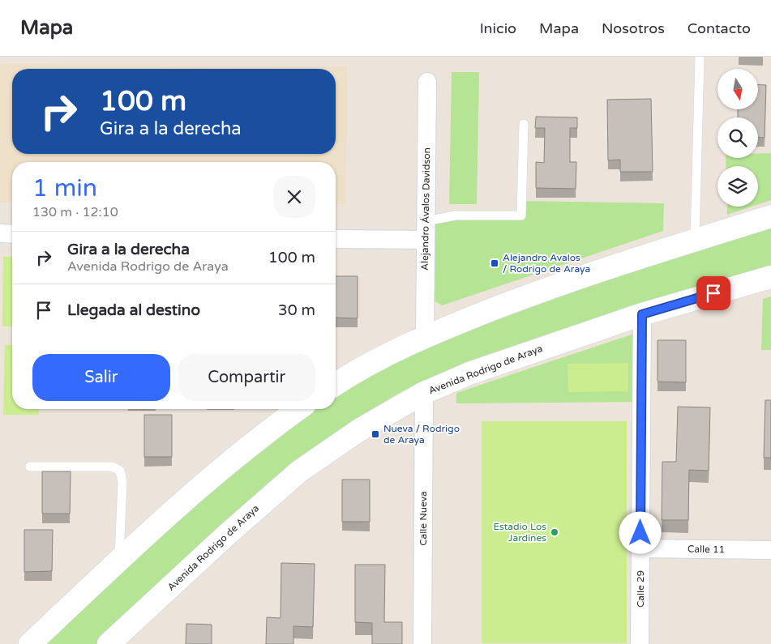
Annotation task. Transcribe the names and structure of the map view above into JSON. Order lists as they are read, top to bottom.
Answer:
{
  "streets": {
    "main road": ["Avenida Rodrigo de Araya"],
    "street": [
      "Alejandro Ávalos Davidson",
      "Calle Nueva",
      "Calle 11",
      "Calle 29"
    ]
  },
  "crossings": [
    ["Avenida Rodrigo de Araya", "Calle Nueva"],
    ["Avenida Rodrigo de Araya", "Calle 29"],
    ["Calle 11", "Calle 29"]
  ],
  "places": {
    "transit": ["Alejandro Avalos / Rodrigo de Araya", "Nueva / Rodrigo de Araya"],
    "other": ["Estadio Los Jardines"]
  },
  "north": "bottom",
  "page": {
    "header": "Mapa",
    "nav": [
      "Inicio",
      "Mapa",
      "Nosotros",
      "Contacto"
    ],
    "turn": ["100 m", "Gira a la derecha"],
    "heading": ["1 min", "130 m · 12:10"],
    "list": [
      {
        "name": "Gira a la derecha",
        "note": "Avenida Rodrigo de Araya",
        "value": "100 m"
      },
      {
        "name": "Llegada al destino",
        "value": "30 m"
      }
    ],
    "buttons": ["Salir", "Compartir"]
  }
}
